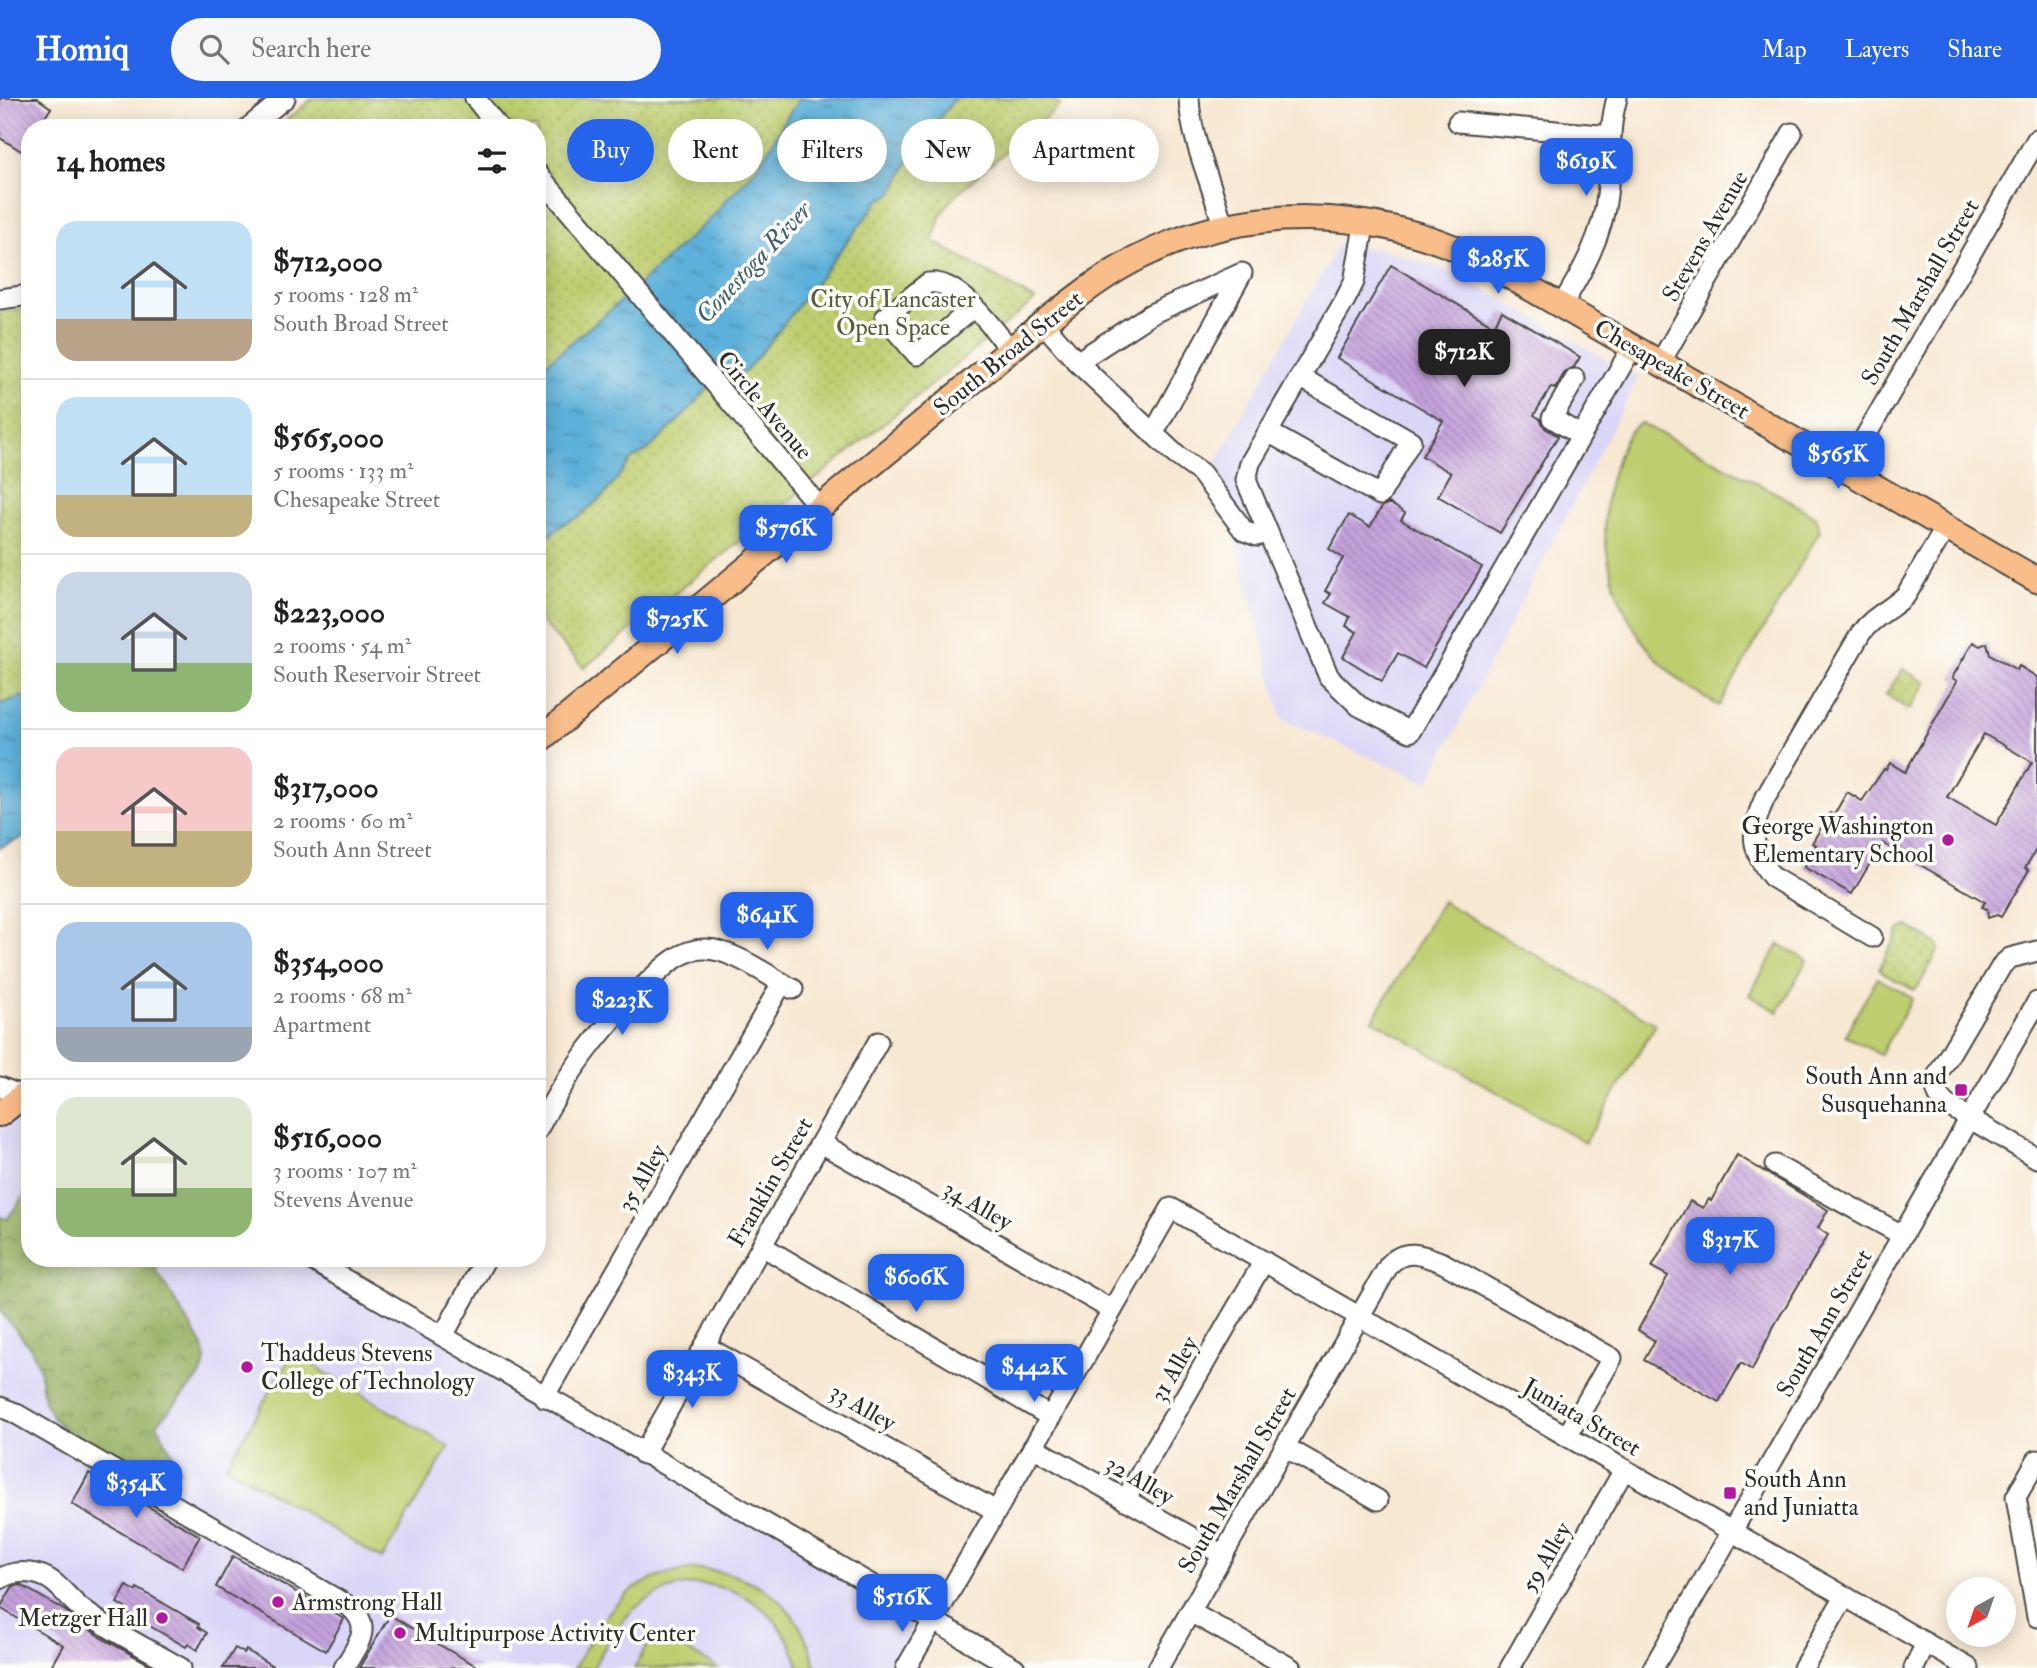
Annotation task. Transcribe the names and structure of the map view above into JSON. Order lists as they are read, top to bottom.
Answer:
{
  "streets": {
    "main road": ["South Broad Street", "Chesapeake Street"],
    "street": [
      "Stevens Avenue",
      "South Marshall Street",
      "Circle Avenue",
      "35 Alley",
      "Franklin Street",
      "34 Alley",
      "South Ann Street",
      "31 Alley",
      "33 Alley",
      "Juniata Street",
      "32 Alley",
      "59 Alley"
    ]
  },
  "crossings": [
    ["Stevens Avenue", "Chesapeake Street"],
    ["South Marshall Street", "Chesapeake Street"],
    ["South Marshall Street", "Juniata Street"],
    ["South Marshall Street", "32 Alley"],
    ["South Broad Street", "Chesapeake Street"],
    ["South Broad Street", "Circle Avenue"],
    ["Franklin Street", "34 Alley"],
    ["Franklin Street", "33 Alley"],
    ["34 Alley", "Juniata Street"],
    ["South Ann Street", "Juniata Street"],
    ["31 Alley", "Juniata Street"],
    ["31 Alley", "32 Alley"],
    ["Juniata Street", "59 Alley"]
  ],
  "water": ["Conestoga River"],
  "parks": ["City of Lancaster Open Space"],
  "places": {
    "other": [
      "George Washington Elementary School",
      "Thaddeus Stevens College of Technology",
      "Armstrong Hall",
      "Metzger Hall",
      "Multipurpose Activity Center"
    ],
    "transit": ["South Ann and Susquehanna", "South Ann and Juniatta"]
  },
  "north": "bottom left",
  "page": {
    "header": "Homiq",
    "search": "Search here",
    "nav": ["Map", "Layers", "Share"],
    "chip": [
      "Buy",
      "Rent",
      "Filters",
      "New",
      "Apartment"
    ],
    "heading": "14 homes",
    "price": [
      "$619K",
      "$285K",
      "$712K",
      "$565K",
      "$576K",
      "$725K",
      "$641K",
      "$223K",
      "$317K",
      "$606K",
      "$442K",
      "$343K",
      "$354K",
      "$516K"
    ],
    "list": [
      {
        "name": "$712,000",
        "note": "5 rooms · 128 m² · South Broad Street"
      },
      {
        "name": "$565,000",
        "note": "5 rooms · 133 m² · Chesapeake Street"
      },
      {
        "name": "$223,000",
        "note": "2 rooms · 54 m² · South Reservoir Street"
      },
      {
        "name": "$317,000",
        "note": "2 rooms · 60 m² · South Ann Street"
      },
      {
        "name": "$354,000",
        "note": "2 rooms · 68 m² · Apartment"
      },
      {
        "name": "$516,000",
        "note": "3 rooms · 107 m² · Stevens Avenue"
      }
    ]
  }
}
